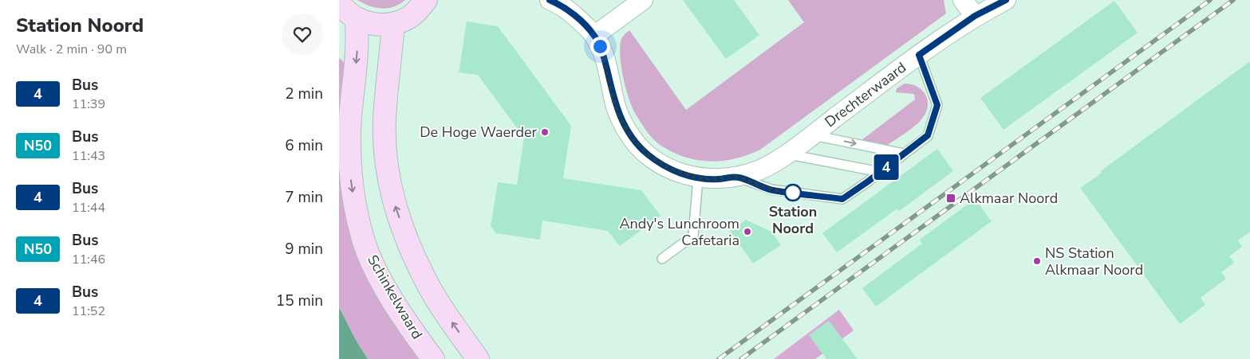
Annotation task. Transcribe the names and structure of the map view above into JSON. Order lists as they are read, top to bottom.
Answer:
{
  "streets": {
    "street": ["Drechterwaard", "Schinkelwaard"]
  },
  "places": {
    "other": [
      "De Hoge Waerder",
      "Station Noord",
      "Andy's Lunchroom Cafetaria",
      "NS Station Alkmaar Noord"
    ],
    "transit": ["Alkmaar Noord"]
  },
  "lines": ["bus line 4"],
  "page": {
    "heading": ["Station Noord", "Walk · 2 min · 90 m"],
    "on_map": "4",
    "list": [
      {
        "mark": "4",
        "name": "Bus",
        "note": "11:39",
        "value": "2 min"
      },
      {
        "mark": "N50",
        "name": "Bus",
        "note": "11:43",
        "value": "6 min"
      },
      {
        "mark": "4",
        "name": "Bus",
        "note": "11:44",
        "value": "7 min"
      },
      {
        "mark": "N50",
        "name": "Bus",
        "note": "11:46",
        "value": "9 min"
      },
      {
        "mark": "4",
        "name": "Bus",
        "note": "11:52",
        "value": "15 min"
      }
    ]
  }
}
